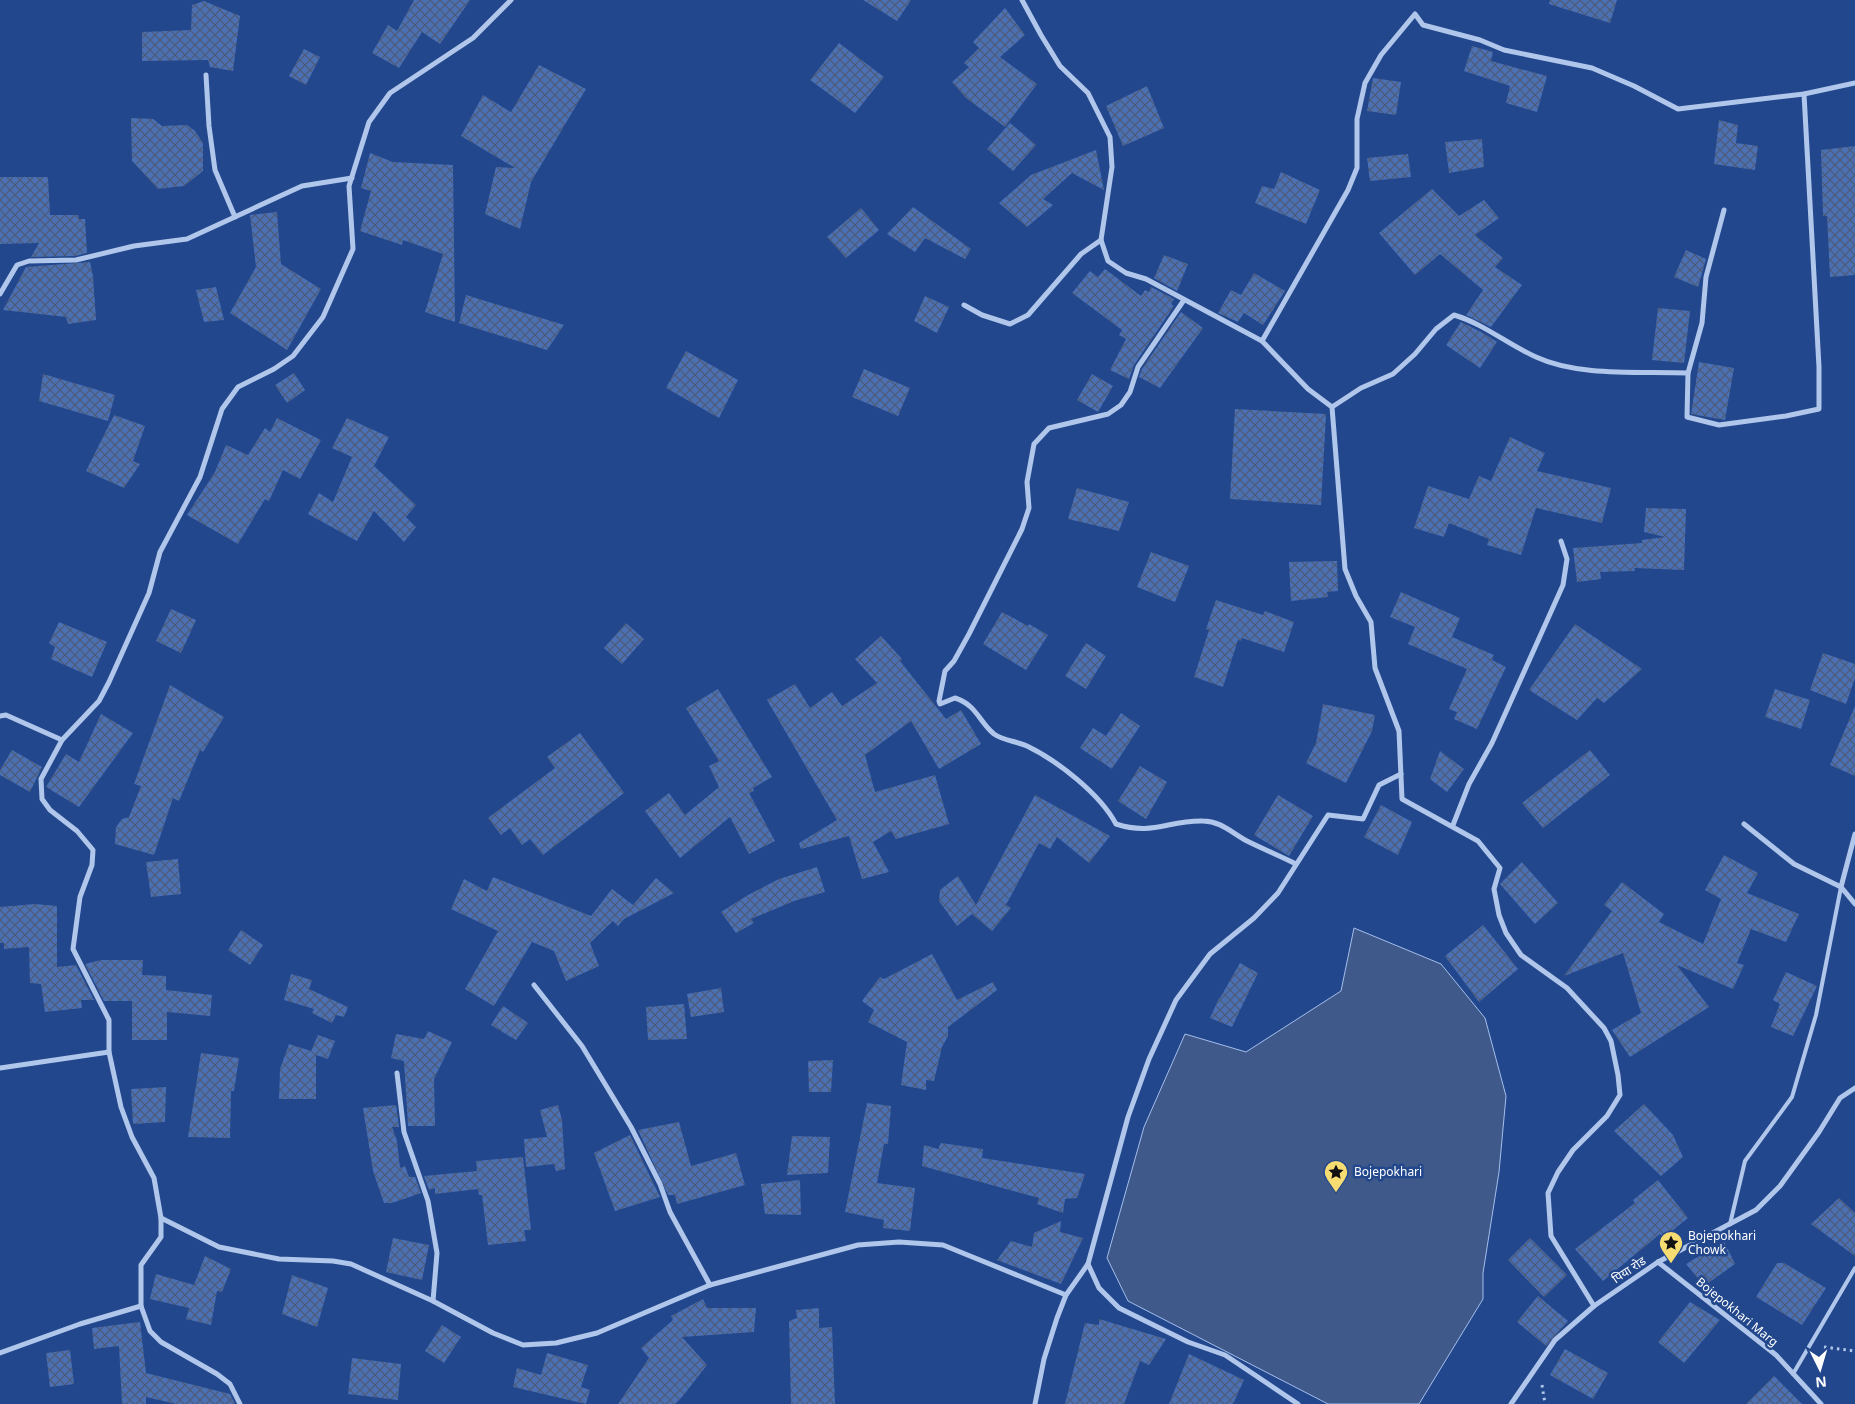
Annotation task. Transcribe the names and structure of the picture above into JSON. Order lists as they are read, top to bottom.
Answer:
{
  "streets": {
    "street": ["पिया रोड", "Bojepokhari Marg"]
  },
  "crossings": [
    ["पिया रोड", "Bojepokhari Marg"]
  ],
  "places": {
    "place": ["Bojepokhari", "Bojepokhari Chowk"]
  },
  "north": "bottom"
}
